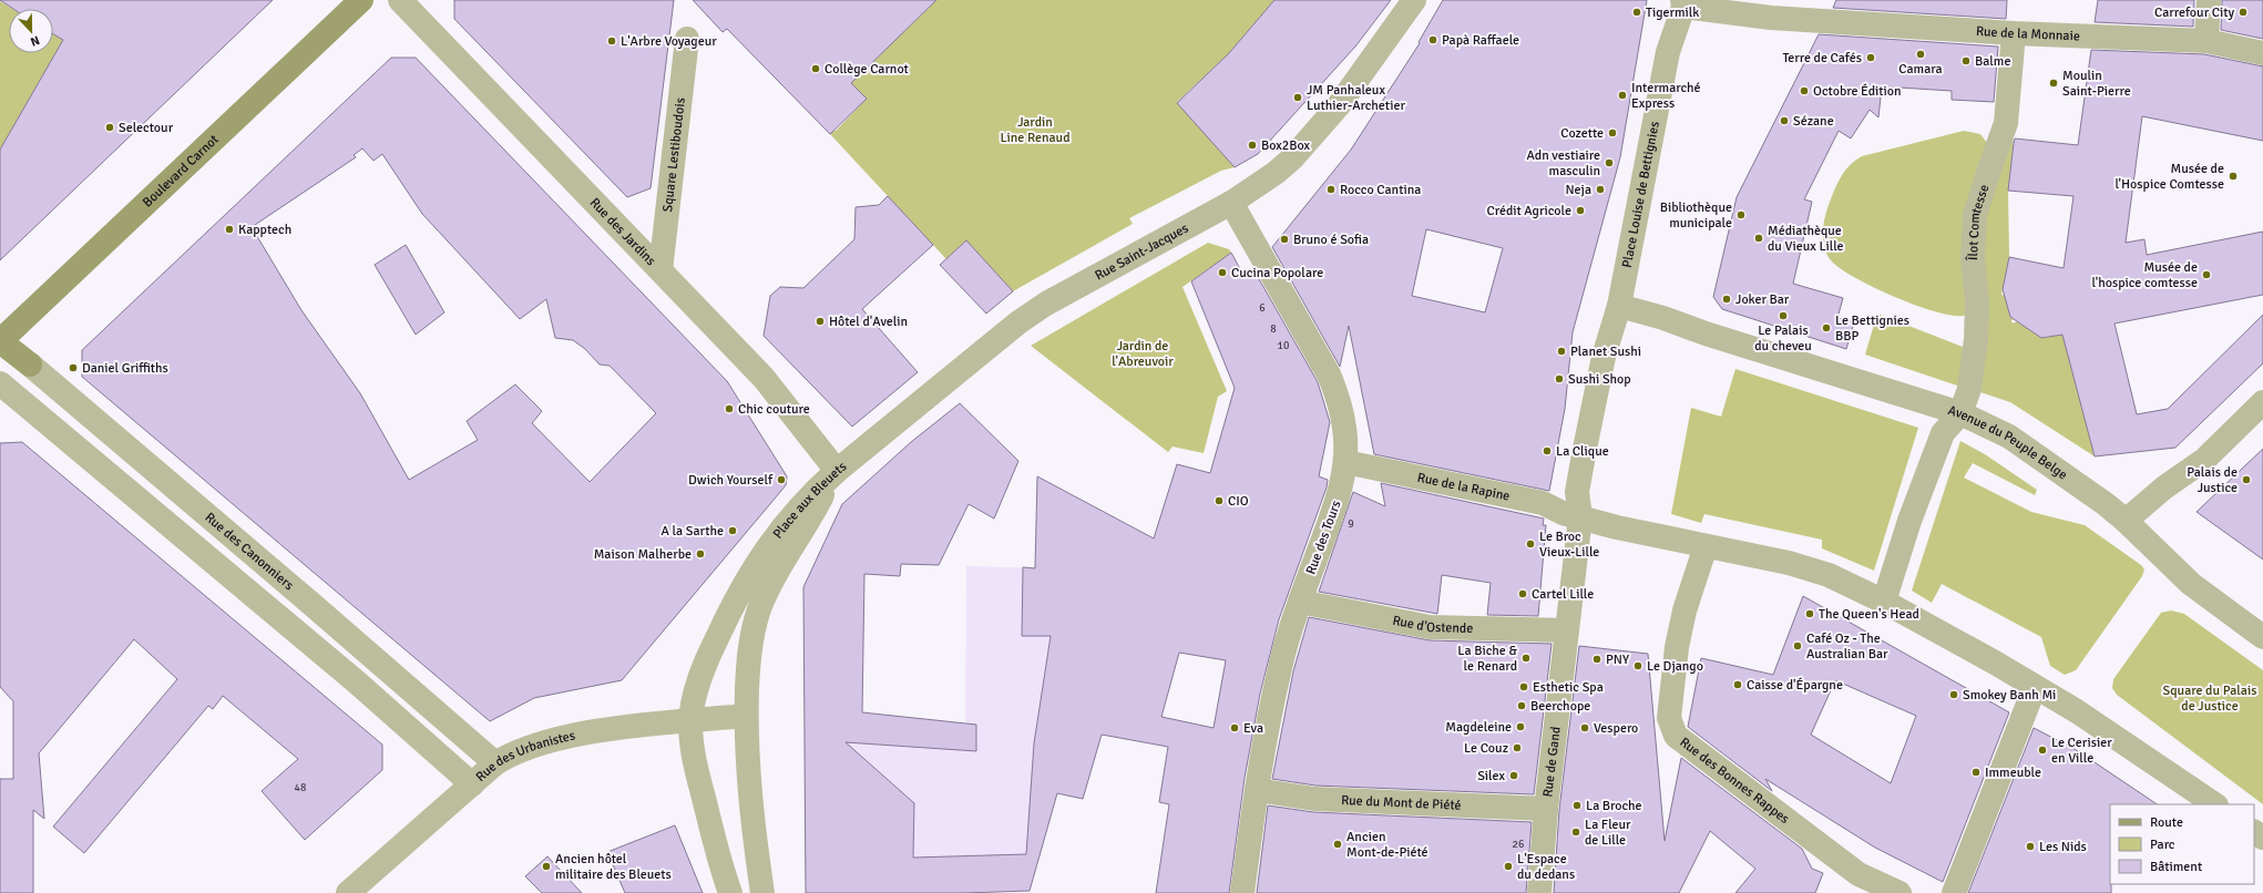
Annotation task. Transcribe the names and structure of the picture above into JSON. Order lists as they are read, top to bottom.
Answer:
{
  "streets": {
    "street": [
      "Rue de la Monnaie",
      "Square Lestiboudois",
      "Boulevard Carnot",
      "Place Louise de Bettignies",
      "Îlot Comtesse",
      "Rue des Jardins",
      "Rue Saint-Jacques",
      "Avenue du Peuple Belge",
      "Rue de la Rapine",
      "Place aux Bleuets",
      "Rue des Tours",
      "Rue des Canonniers",
      "Rue d'Ostende",
      "Rue des Urbanistes",
      "Rue de Gand",
      "Rue des Bonnes Rappes",
      "Rue du Mont de Piété"
    ]
  },
  "crossings": [
    ["Rue de la Monnaie", "Place Louise de Bettignies"],
    ["Rue de la Monnaie", "Îlot Comtesse"],
    ["Square Lestiboudois", "Rue des Jardins"],
    ["Boulevard Carnot", "Rue des Canonniers"],
    ["Place Louise de Bettignies", "Avenue du Peuple Belge"],
    ["Place Louise de Bettignies", "Rue de la Rapine"],
    ["Place Louise de Bettignies", "Rue d'Ostende"],
    ["Place Louise de Bettignies", "Rue de Gand"],
    ["Îlot Comtesse", "Avenue du Peuple Belge"],
    ["Rue des Jardins", "Rue Saint-Jacques"],
    ["Rue des Jardins", "Place aux Bleuets"],
    ["Rue Saint-Jacques", "Place aux Bleuets"],
    ["Rue Saint-Jacques", "Rue des Tours"],
    ["Rue de la Rapine", "Rue des Tours"],
    ["Place aux Bleuets", "Rue des Urbanistes"],
    ["Rue des Tours", "Rue d'Ostende"],
    ["Rue des Tours", "Rue du Mont de Piété"],
    ["Rue des Canonniers", "Rue des Urbanistes"],
    ["Rue d'Ostende", "Rue de Gand"],
    ["Rue de Gand", "Rue du Mont de Piété"]
  ],
  "parks": ["Jardin Line Renaud", "Jardin de l'Abreuvoir", "Square du Palais de Justice"],
  "places": [
    "Tigermilk",
    "Carrefour City",
    "Papà Raffaele",
    "L'Arbre Voyageur",
    "Camara",
    "Terre de Cafés",
    "Balme",
    "Collège Carnot",
    "Moulin Saint-Pierre",
    "Octobre Édition",
    "Intermarché Express",
    "JM Panhaleux Luthier-Archetier",
    "Sézane",
    "Selectour",
    "Cozette",
    "Box2Box",
    "Adn vestiaire masculin",
    "Musée de l'Hospice Comtesse",
    "Rocco Cantina",
    "Neja",
    "Crédit Agricole",
    "Bibliothèque municipale",
    "Kapptech",
    "Médiathèque du Vieux Lille",
    "Bruno é Sofia",
    "Cucina Popolare",
    "Musée de l'hospice comtesse",
    "Joker Bar",
    "Le Palais du cheveu",
    "Hôtel d'Avelin",
    "Le Bettignies BBP",
    "Planet Sushi",
    "Daniel Griffiths",
    "Sushi Shop",
    "Chic couture",
    "La Clique",
    "Dwich Yourself",
    "Palais de Justice",
    "CIO",
    "A la Sarthe",
    "Le Broc Vieux-Lille",
    "Maison Malherbe",
    "Cartel Lille",
    "The Queen's Head",
    "Café Oz - The Australian Bar",
    "La Biche & le Renard",
    "PNY",
    "Le Django",
    "Caisse d'Épargne",
    "Esthetic Spa",
    "Smokey Banh Mi",
    "Beerchope",
    "Magdeleine",
    "Eva",
    "Vespero",
    "Le Couz",
    "Le Cerisier en Ville",
    "Immeuble",
    "Silex",
    "La Broche",
    "La Fleur de Lille",
    "Ancien Mont-de-Piété",
    "Les Nids",
    "Ancien hôtel militaire des Bleuets",
    "L'Espace du dedans"
  ],
  "house_numbers": [
    "6",
    "8",
    "10",
    "9",
    "48",
    "26"
  ],
  "legend": ["Route", "Parc", "Bâtiment"],
  "north": "bottom"
}
